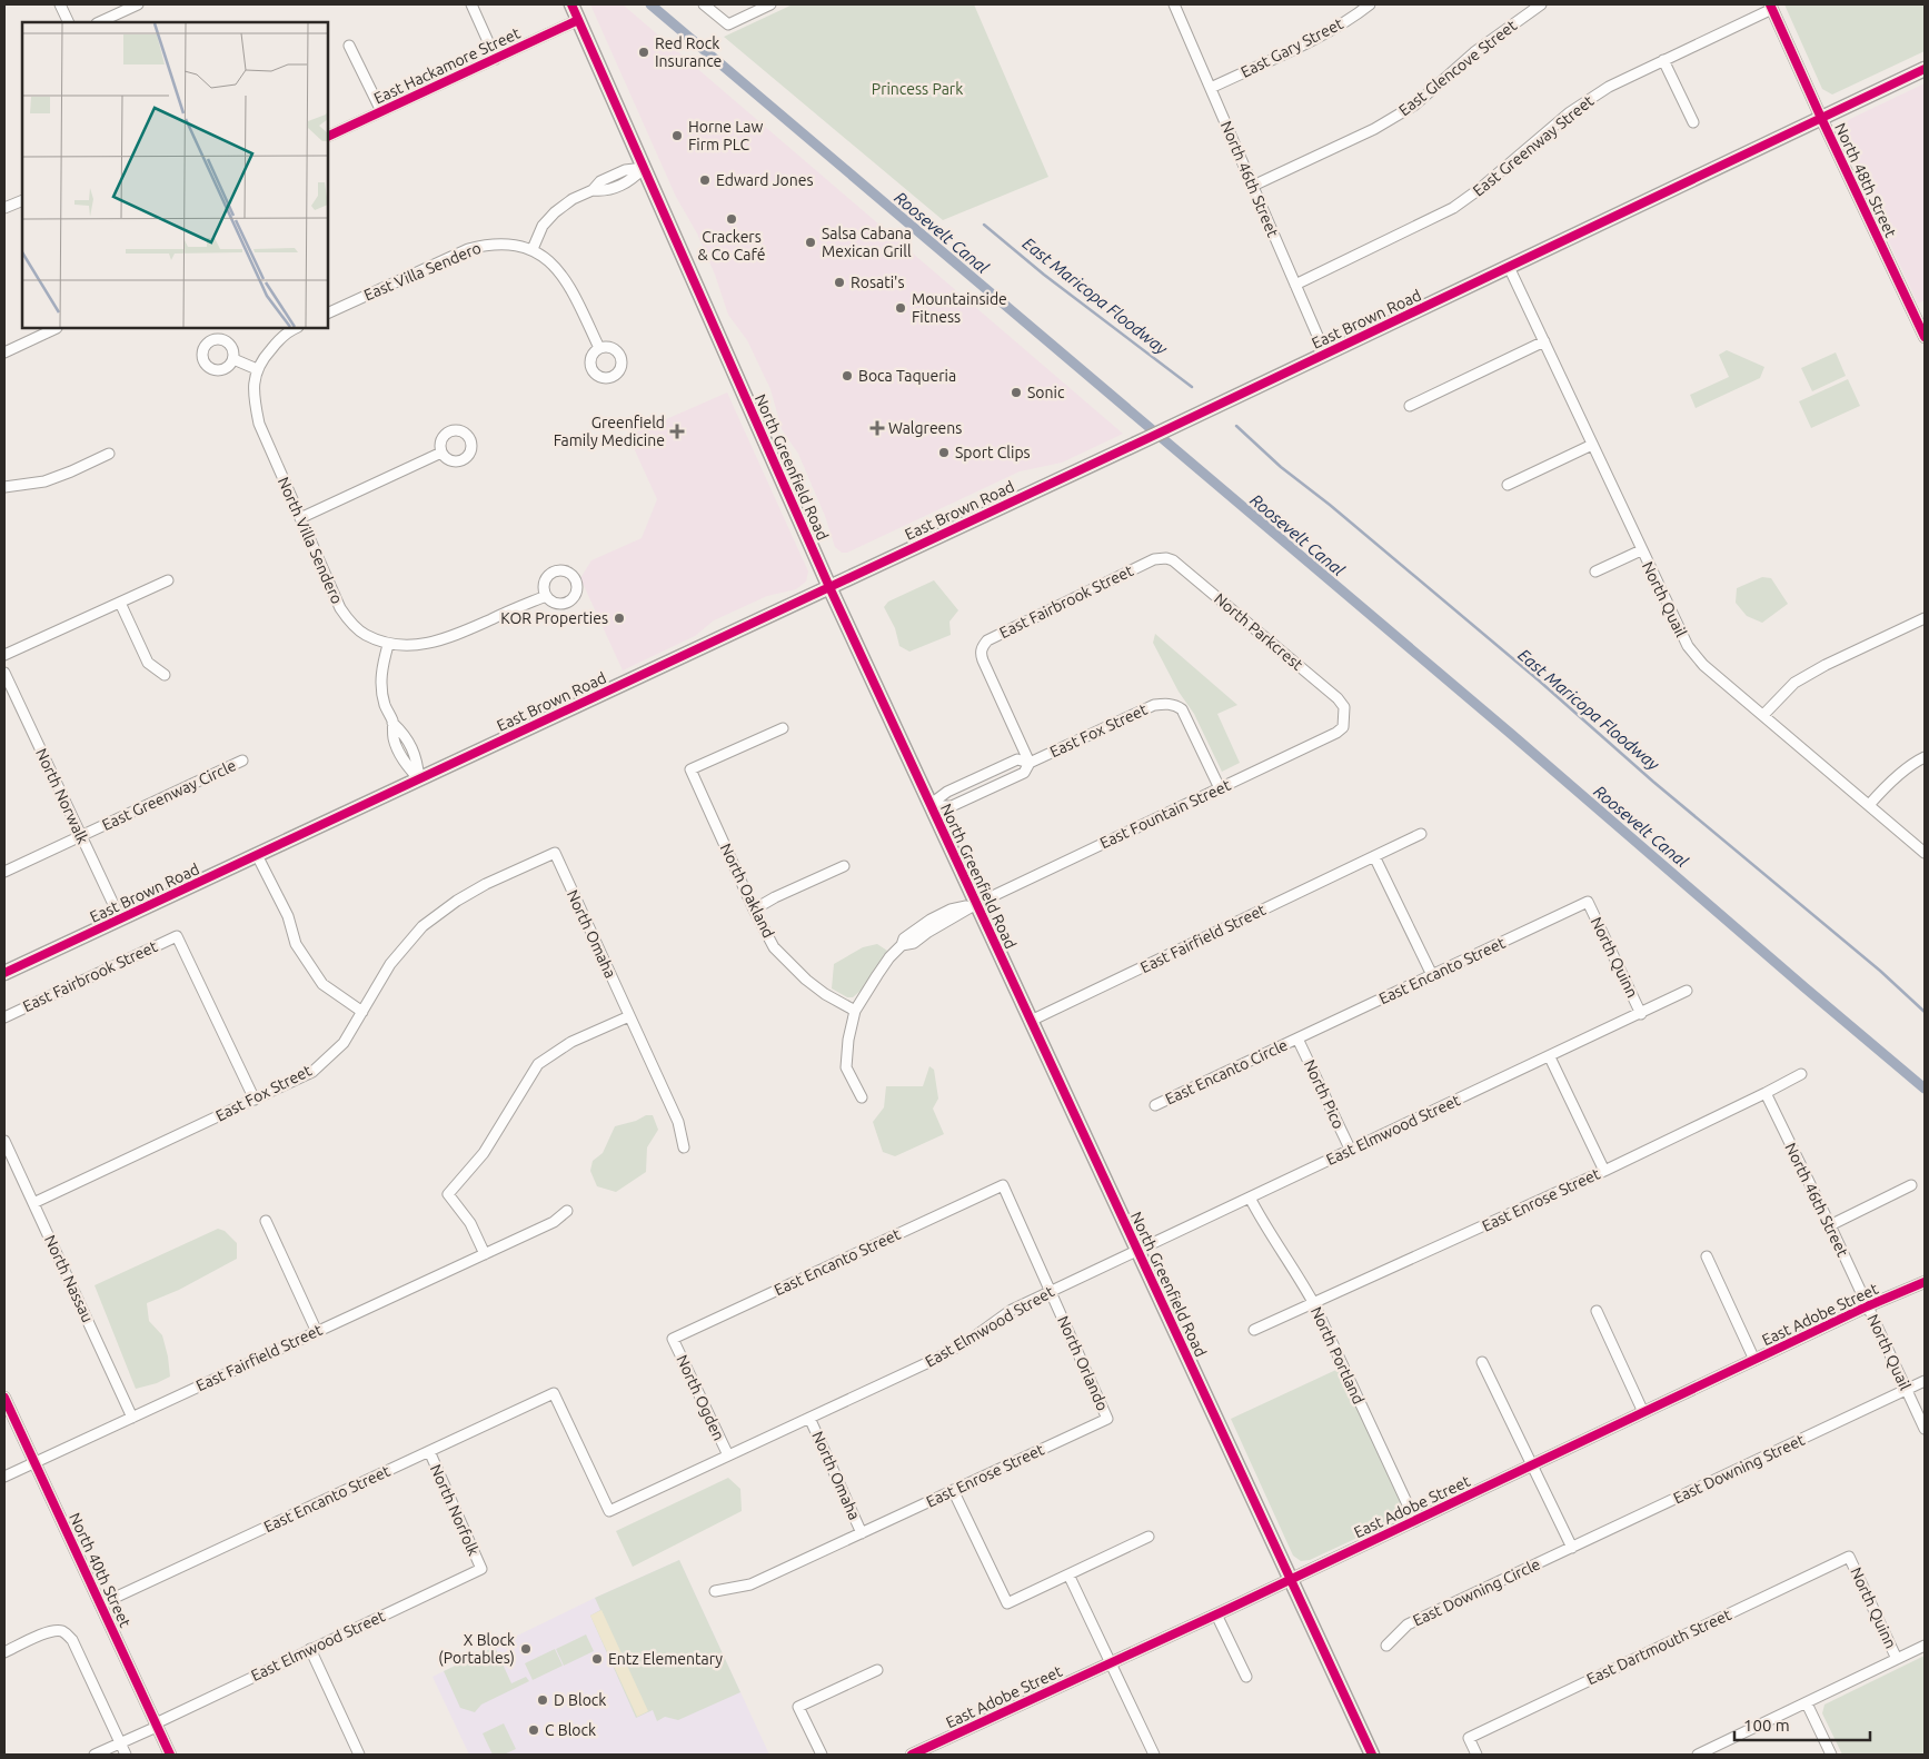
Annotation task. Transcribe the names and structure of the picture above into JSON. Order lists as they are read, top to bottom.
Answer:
{
  "streets": {
    "main road": ["East Brown Road", "North Greenfield Road"],
    "street": [
      "East Gary Street",
      "East Hackamore Street",
      "East Glencove Street",
      "East Greenway Street",
      "North 46th Street",
      "North 48th Street",
      "East Villa Sendero",
      "North Villa Sendero",
      "North Quail",
      "East Fairbrook Street",
      "North Parkcrest",
      "East Fox Street",
      "East Greenway Circle",
      "North Norwalk",
      "East Fountain Street",
      "North Oakland",
      "North Omaha",
      "East Fairfield Street",
      "North Quinn",
      "East Encanto Street",
      "East Encanto Circle",
      "North Pico",
      "East Elmwood Street",
      "East Enrose Street",
      "North Nassau",
      "East Adobe Street",
      "North Portland",
      "North Orlando",
      "North Ogden",
      "East Downing Street",
      "North Norfolk",
      "North 40th Street",
      "East Downing Circle",
      "East Dartmouth Street"
    ]
  },
  "crossings": [
    ["East Gary Street", "North 46th Street"],
    ["East Hackamore Street", "North Greenfield Road"],
    ["East Glencove Street", "North 46th Street"],
    ["East Greenway Street", "North 46th Street"],
    ["East Greenway Street", "North 48th Street"],
    ["North 46th Street", "East Brown Road"],
    ["North 46th Street", "North Quail"],
    ["North 46th Street", "East Enrose Street"],
    ["North 46th Street", "East Adobe Street"],
    ["North 48th Street", "East Brown Road"],
    ["East Brown Road", "North Greenfield Road"],
    ["East Brown Road", "North Quail"],
    ["East Brown Road", "North Norwalk"],
    ["North Greenfield Road", "East Fox Street"],
    ["North Greenfield Road", "East Fountain Street"],
    ["North Greenfield Road", "East Fairfield Street"],
    ["North Greenfield Road", "East Elmwood Street"],
    ["North Greenfield Road", "East Adobe Street"],
    ["North Quail", "East Adobe Street"],
    ["North Quail", "East Downing Street"],
    ["East Fairbrook Street", "North Parkcrest"],
    ["East Fairbrook Street", "East Fox Street"],
    ["North Parkcrest", "East Fountain Street"],
    ["East Fox Street", "East Fountain Street"],
    ["East Fox Street", "North Omaha"],
    ["East Fox Street", "North Nassau"],
    ["East Greenway Circle", "North Norwalk"],
    ["East Fountain Street", "North Oakland"],
    ["North Omaha", "East Elmwood Street"],
    ["North Omaha", "East Enrose Street"],
    ["East Fairfield Street", "North Nassau"],
    ["East Fairfield Street", "North 40th Street"],
    ["North Quinn", "East Encanto Street"],
    ["North Quinn", "East Elmwood Street"],
    ["North Quinn", "East Dartmouth Street"],
    ["East Encanto Street", "East Encanto Circle"],
    ["East Encanto Street", "North Pico"],
    ["East Encanto Street", "East Elmwood Street"],
    ["East Encanto Street", "North Orlando"],
    ["East Encanto Street", "North Ogden"],
    ["East Encanto Street", "North Norfolk"],
    ["East Encanto Street", "North 40th Street"],
    ["East Encanto Circle", "North Pico"],
    ["North Pico", "East Elmwood Street"],
    ["East Elmwood Street", "North Portland"],
    ["East Elmwood Street", "North Orlando"],
    ["East Elmwood Street", "North Ogden"],
    ["East Elmwood Street", "North Norfolk"],
    ["East Elmwood Street", "North 40th Street"],
    ["East Enrose Street", "North Portland"],
    ["East Enrose Street", "North Orlando"],
    ["East Adobe Street", "North Portland"],
    ["East Downing Street", "East Downing Circle"]
  ],
  "water": ["Roosevelt Canal", "East Maricopa Floodway"],
  "parks": ["Princess Park"],
  "places": {
    "other": [
      "Red Rock Insurance",
      "Horne Law Firm PLC",
      "Edward Jones",
      "Crackers & Co Café",
      "Salsa Cabana Mexican Grill",
      "Rosati's",
      "Mountainside Fitness",
      "Boca Taqueria",
      "Sonic",
      "Sport Clips",
      "KOR Properties",
      "X Block (Portables)",
      "Entz Elementary",
      "D Block",
      "C Block"
    ],
    "health": ["Walgreens", "Greenfield Family Medicine"]
  },
  "scale_bar": "100 m"
}
